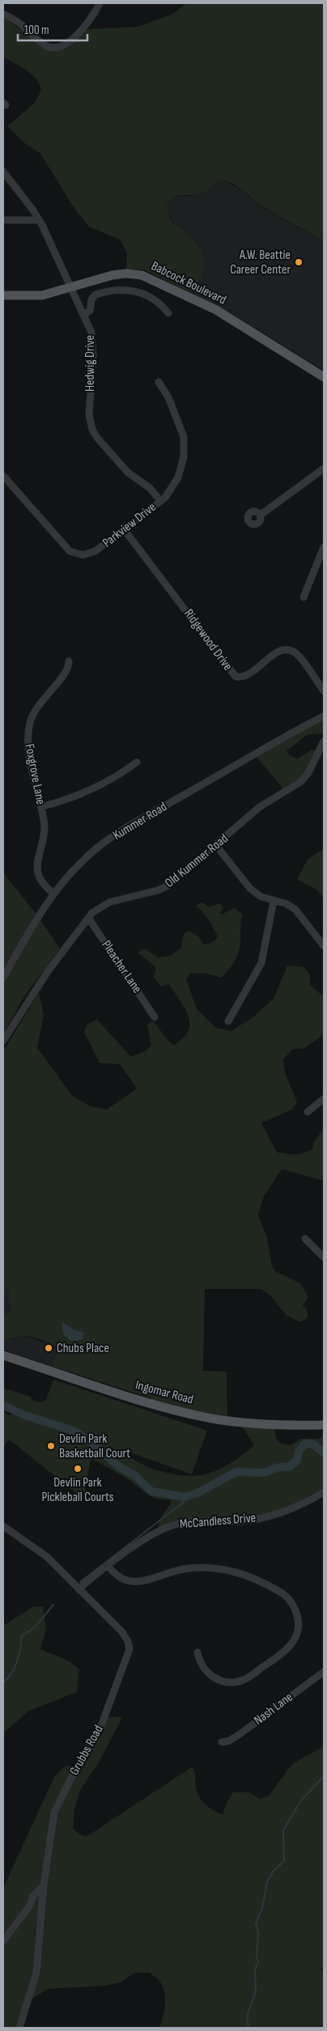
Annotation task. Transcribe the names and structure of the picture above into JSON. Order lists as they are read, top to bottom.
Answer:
{
  "streets": {
    "main road": ["Babcock Boulevard", "Ingomar Road"],
    "street": [
      "Hedwig Drive",
      "Parkview Drive",
      "Ridgewood Drive",
      "Foxgrove Lane",
      "Kummer Road",
      "Old Kummer Road",
      "Pleacher Lane",
      "McCandless Drive",
      "Nash Lane",
      "Grubbs Road"
    ]
  },
  "crossings": [
    ["Babcock Boulevard", "Hedwig Drive"],
    ["Hedwig Drive", "Parkview Drive"],
    ["Parkview Drive", "Ridgewood Drive"],
    ["Foxgrove Lane", "Kummer Road"],
    ["Old Kummer Road", "Pleacher Lane"],
    ["McCandless Drive", "Grubbs Road"]
  ],
  "places": [
    "A.W. Beattie Career Center",
    "Chubs Place",
    "Devlin Park Basketball Court",
    "Devlin Park Pickleball Courts"
  ],
  "scale_bar": "100 m"
}
